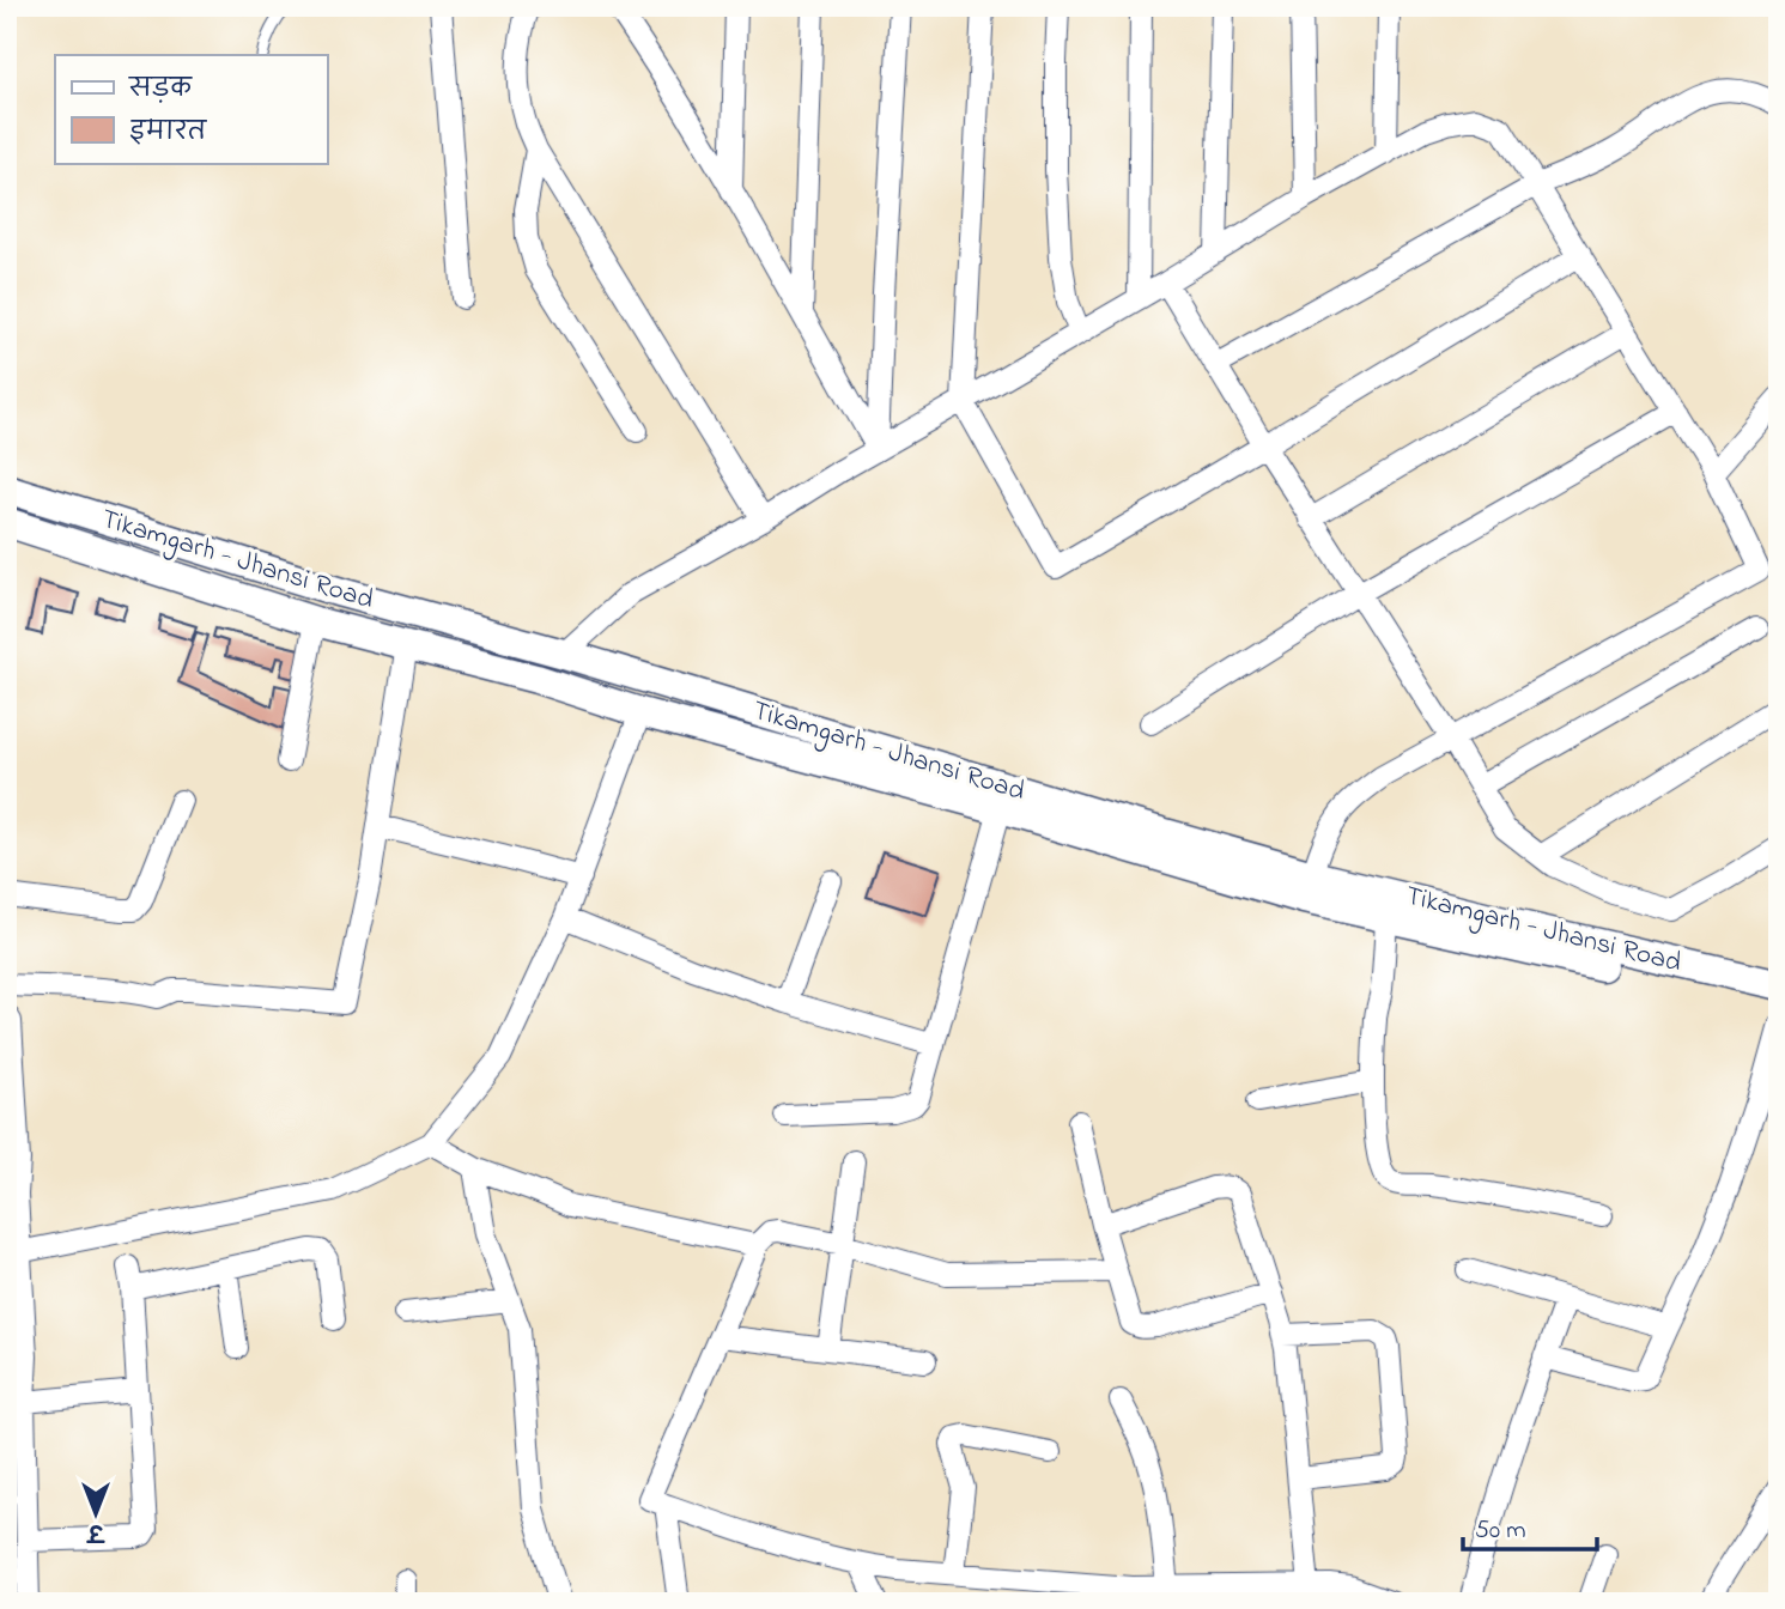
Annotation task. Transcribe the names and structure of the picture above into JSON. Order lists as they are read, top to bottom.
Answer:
{
  "streets": {
    "street": ["Tikamgarh - Jhansi Road"]
  },
  "legend": ["सड़क", "इमारत"],
  "scale_bar": "50 m",
  "north": "bottom"
}
